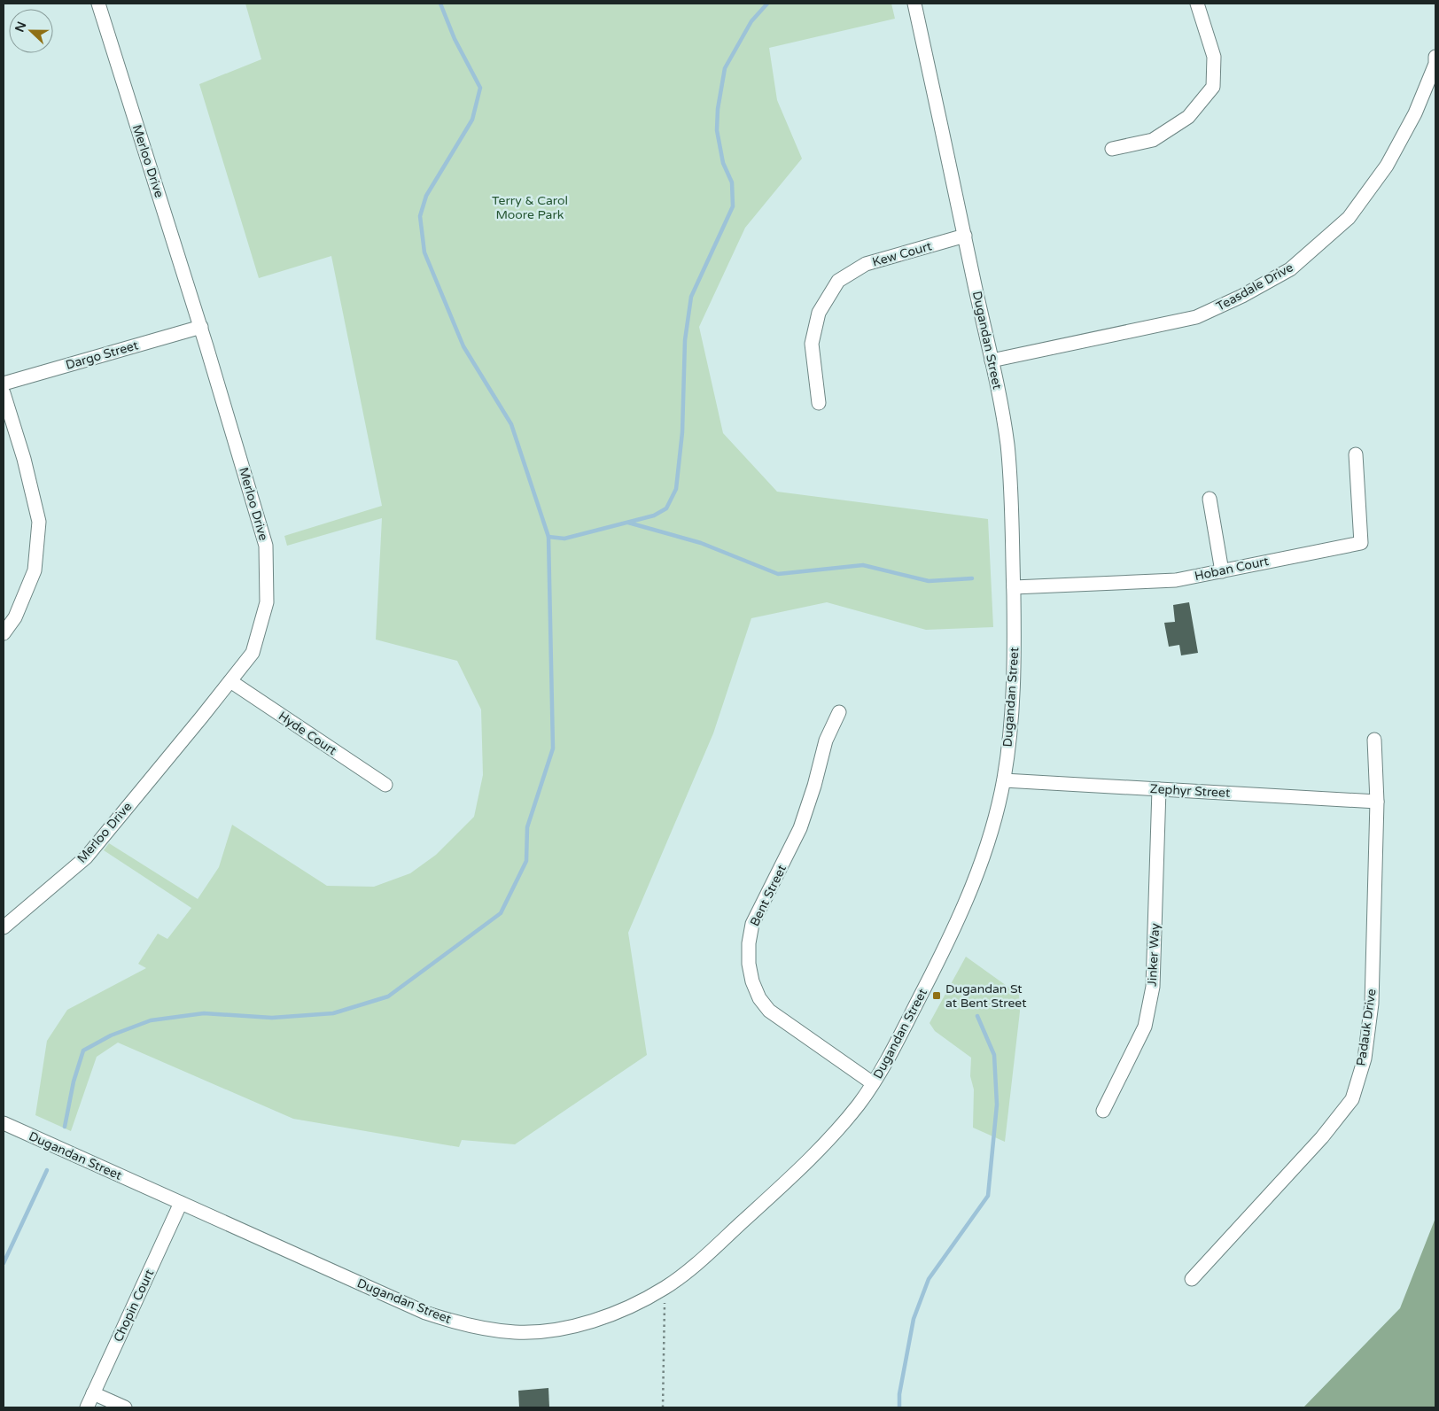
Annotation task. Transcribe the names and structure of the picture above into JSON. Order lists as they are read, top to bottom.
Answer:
{
  "streets": {
    "street": [
      "Merloo Drive",
      "Kew Court",
      "Teasdale Drive",
      "Dugandan Street",
      "Dargo Street",
      "Hoban Court",
      "Hyde Court",
      "Zephyr Street",
      "Bent Street",
      "Jinker Way",
      "Padauk Drive",
      "Chopin Court"
    ]
  },
  "crossings": [
    ["Merloo Drive", "Dargo Street"],
    ["Merloo Drive", "Hyde Court"],
    ["Kew Court", "Dugandan Street"],
    ["Teasdale Drive", "Dugandan Street"],
    ["Dugandan Street", "Hoban Court"],
    ["Dugandan Street", "Zephyr Street"],
    ["Dugandan Street", "Bent Street"],
    ["Dugandan Street", "Chopin Court"],
    ["Zephyr Street", "Jinker Way"],
    ["Zephyr Street", "Padauk Drive"]
  ],
  "parks": ["Terry & Carol Moore Park"],
  "places": {
    "transit": ["Dugandan St at Bent Street"]
  },
  "north": "left"
}
